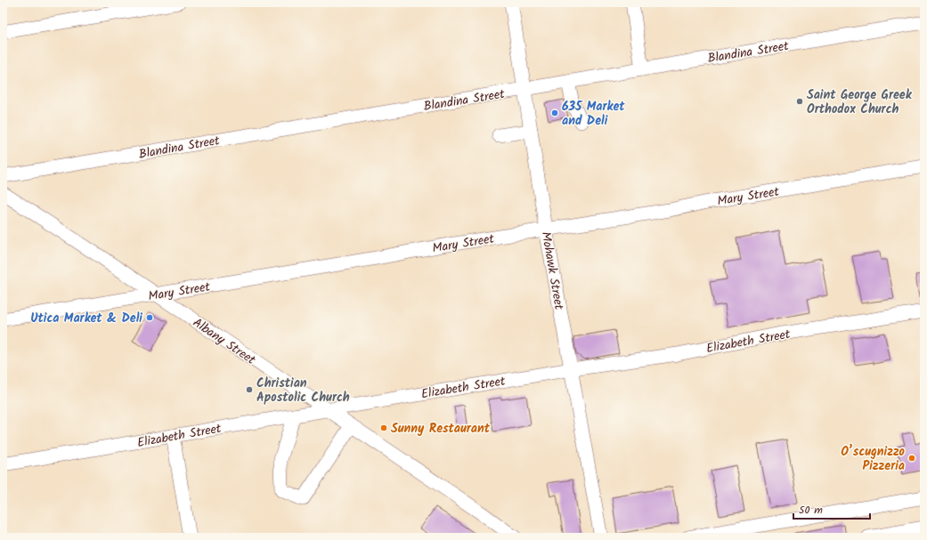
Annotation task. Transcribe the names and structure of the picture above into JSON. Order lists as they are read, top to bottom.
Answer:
{
  "streets": {
    "street": [
      "Blandina Street",
      "Mary Street",
      "Mohawk Street",
      "Albany Street",
      "Elizabeth Street"
    ]
  },
  "crossings": [
    ["Blandina Street", "Mohawk Street"],
    ["Mary Street", "Mohawk Street"],
    ["Mary Street", "Albany Street"],
    ["Mohawk Street", "Elizabeth Street"],
    ["Albany Street", "Elizabeth Street"]
  ],
  "places": [
    "Saint George Greek Orthodox Church",
    "635 Market and Deli",
    "Utica Market & Deli",
    "Christian Apostolic Church",
    "Sunny Restaurant",
    "O’scugnizzo Pizzeria"
  ],
  "scale_bar": "50 m"
}
